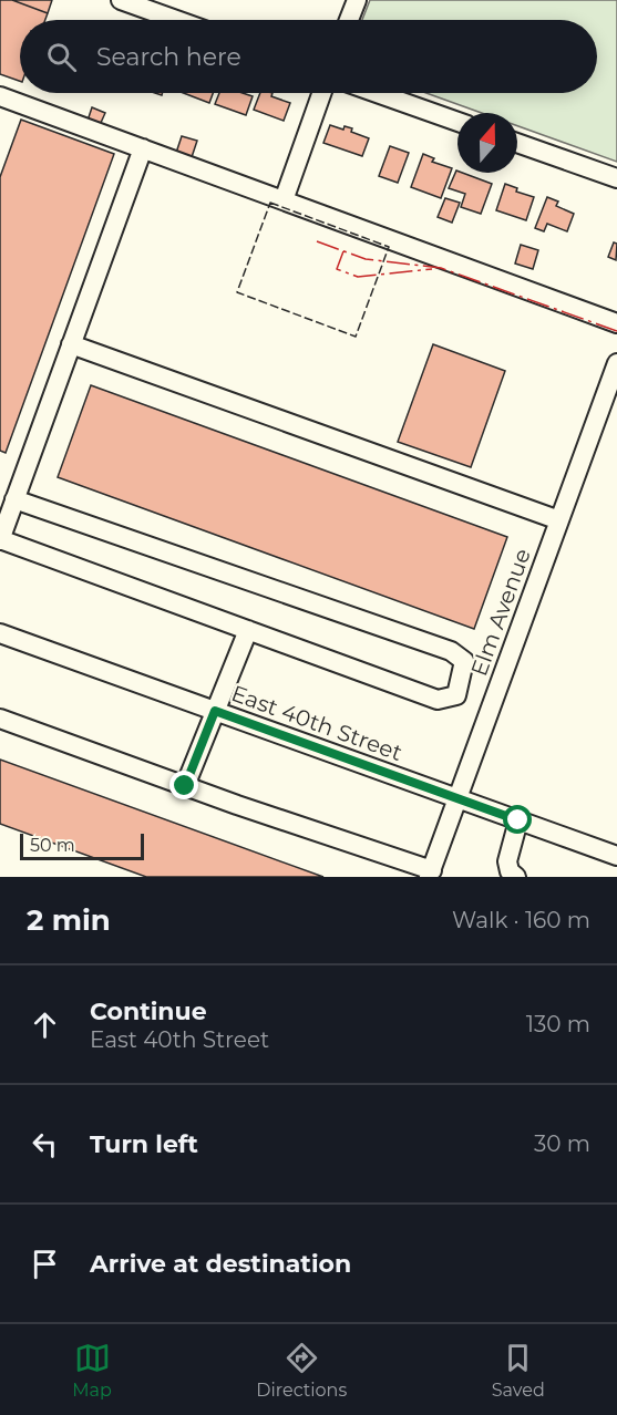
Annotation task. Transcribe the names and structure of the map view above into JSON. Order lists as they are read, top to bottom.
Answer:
{
  "streets": {
    "street": ["Elm Avenue", "East 40th Street"]
  },
  "crossings": [
    ["Elm Avenue", "East 40th Street"]
  ],
  "scale_bar": "50 m",
  "north": "top",
  "page": {
    "search": "Search here",
    "scale": "50 m",
    "heading": ["2 min", "Walk · 160 m"],
    "list": [
      ["Continue", "East 40th Street", "130 m"],
      ["Turn left", "30 m"],
      "Arrive at destination"
    ],
    "nav": ["Map", "Directions", "Saved"]
  }
}
